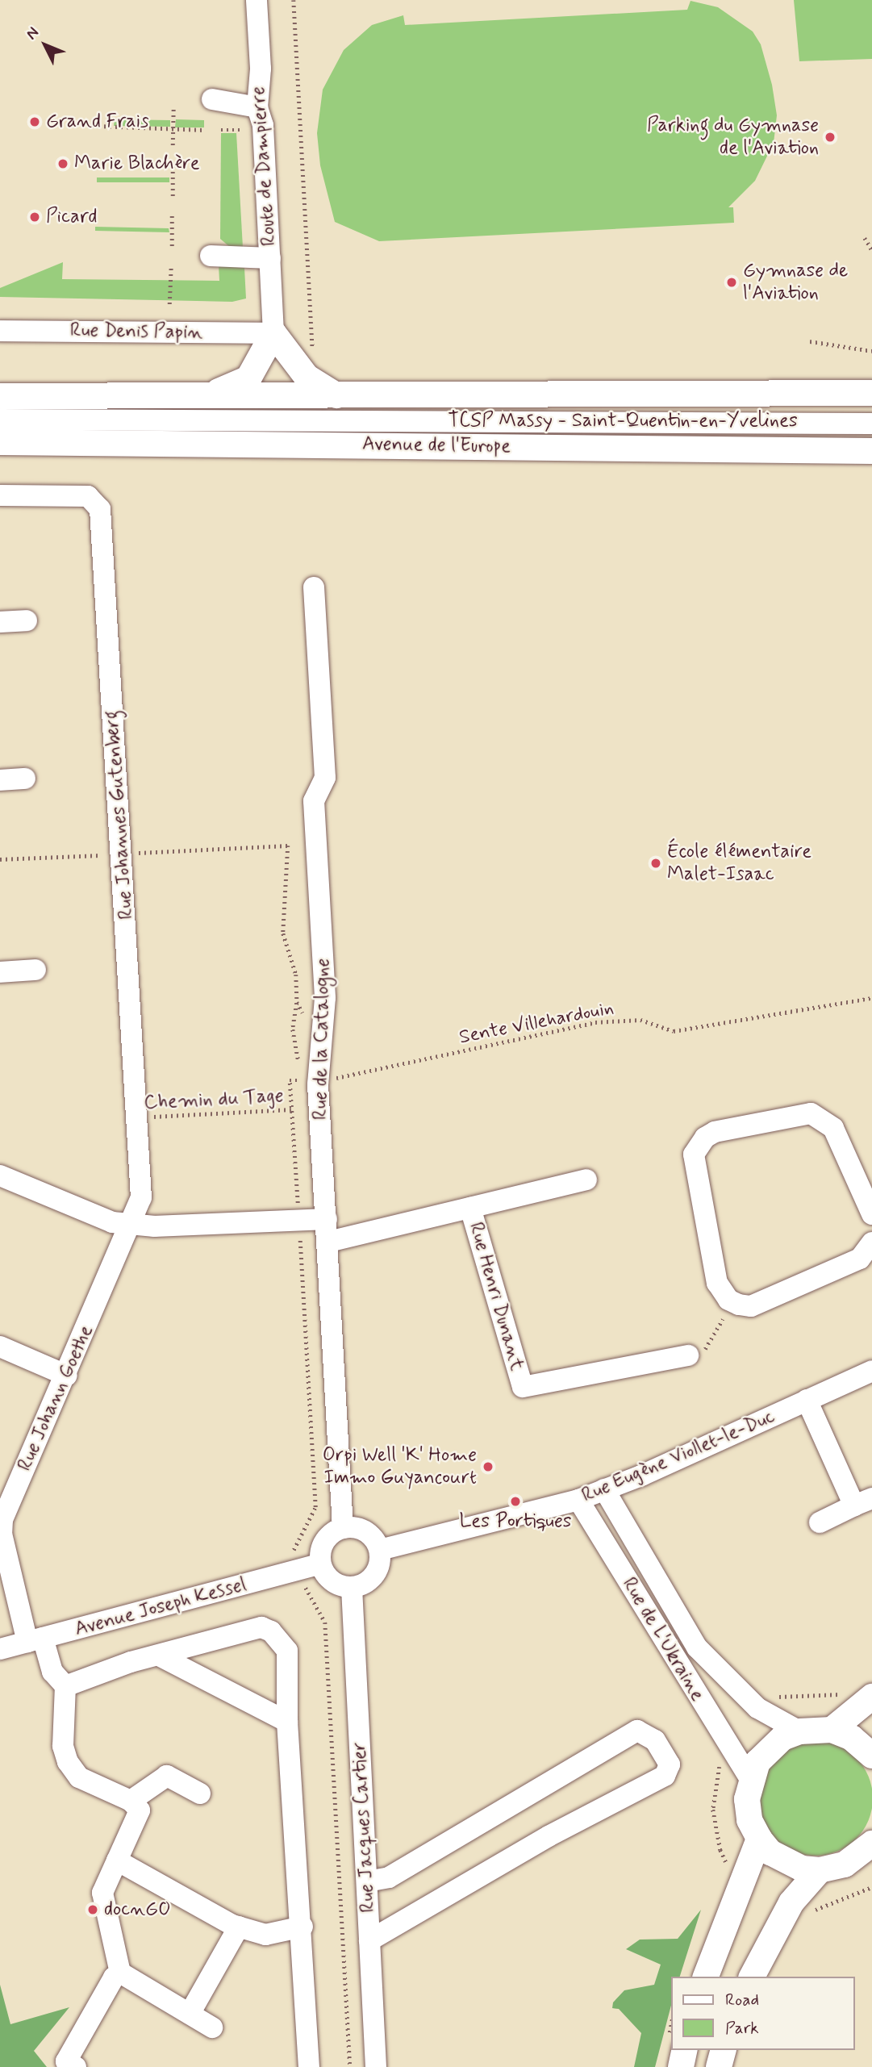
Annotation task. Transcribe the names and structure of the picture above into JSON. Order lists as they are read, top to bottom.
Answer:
{
  "streets": {
    "main road": ["Avenue de l'Europe"],
    "street": [
      "Route de Dampierre",
      "Rue Denis Papin",
      "TCSP Massy - Saint-Quentin-en-Yvelines",
      "Rue Johannes Gutenberg",
      "Rue de la Catalogne",
      "Rue Henri Dunant",
      "Rue Johann Goethe",
      "Rue Eugène Viollet-le-Duc",
      "Avenue Joseph Kessel",
      "Rue de L'Ukraine",
      "Rue Jacques Cartier"
    ],
    "path": ["Sente Villehardouin", "Chemin du Tage"]
  },
  "crossings": [
    ["Route de Dampierre", "Rue Denis Papin"],
    ["Rue Johannes Gutenberg", "Chemin du Tage"],
    ["Rue Johannes Gutenberg", "Rue Johann Goethe"],
    ["Rue de la Catalogne", "Rue Henri Dunant"],
    ["Rue de la Catalogne", "Rue Eugène Viollet-le-Duc"],
    ["Rue de la Catalogne", "Avenue Joseph Kessel"],
    ["Rue de la Catalogne", "Rue Jacques Cartier"],
    ["Rue Johann Goethe", "Avenue Joseph Kessel"],
    ["Rue Eugène Viollet-le-Duc", "Avenue Joseph Kessel"],
    ["Rue Eugène Viollet-le-Duc", "Rue de L'Ukraine"],
    ["Rue Eugène Viollet-le-Duc", "Rue Jacques Cartier"],
    ["Avenue Joseph Kessel", "Rue Jacques Cartier"]
  ],
  "places": [
    "Grand Frais",
    "Parking du Gymnase de l'Aviation",
    "Marie Blachère",
    "Picard",
    "Gymnase de l'Aviation",
    "École élémentaire Malet-Isaac",
    "Orpi Well 'K' Home Immo Guyancourt",
    "Les Portiques",
    "docnGO"
  ],
  "legend": ["Road", "Park"],
  "north": "top left"
}
